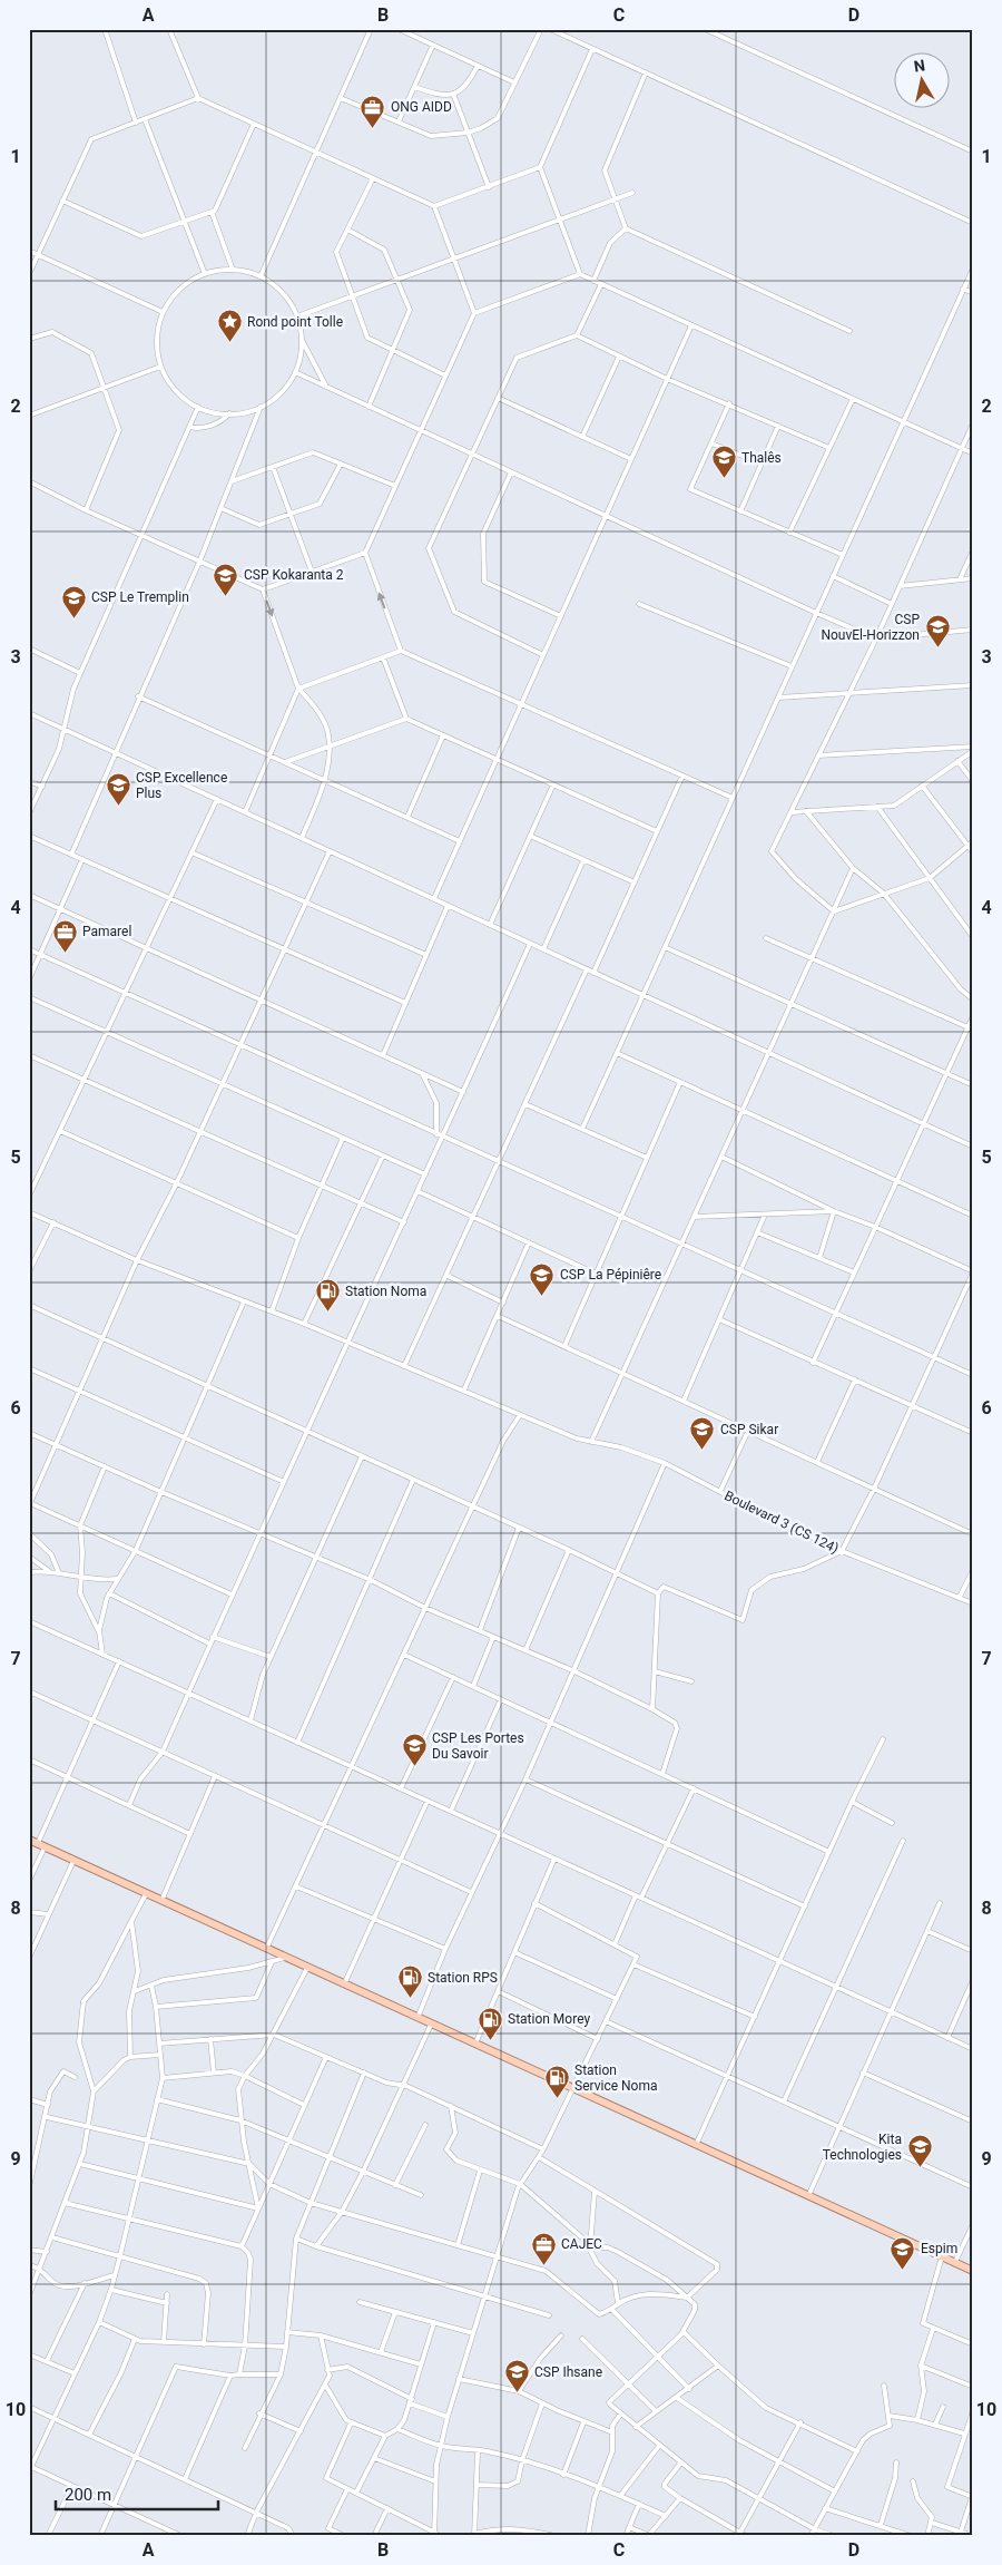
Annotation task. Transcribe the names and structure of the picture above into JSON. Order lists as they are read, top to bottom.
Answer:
{
  "streets": {
    "street": ["Boulevard 3 (CS 124)"]
  },
  "places": {
    "office": ["ONG AIDD", "Pamarel", "CAJEC"],
    "place": ["Rond point Tolle"],
    "school or university": [
      "Thalês",
      "CSP Kokaranta 2",
      "CSP Le Tremplin",
      "CSP NouvEl-Horizzon",
      "CSP Excellence Plus",
      "CSP La Pépiniêre",
      "CSP Sikar",
      "CSP Les Portes Du Savoir",
      "Kita Technologies",
      "Espim",
      "CSP Ihsane"
    ],
    "fuel station": [
      "Station Noma",
      "Station RPS",
      "Station Morey",
      "Station Service Noma"
    ]
  },
  "scale_bar": "200 m",
  "north": "top",
  "grid": {
    "columns": [
      "A",
      "B",
      "C",
      "D"
    ],
    "rows": [
      "1",
      "2",
      "3",
      "4",
      "5",
      "6",
      "7",
      "8",
      "9",
      "10"
    ]
  }
}
